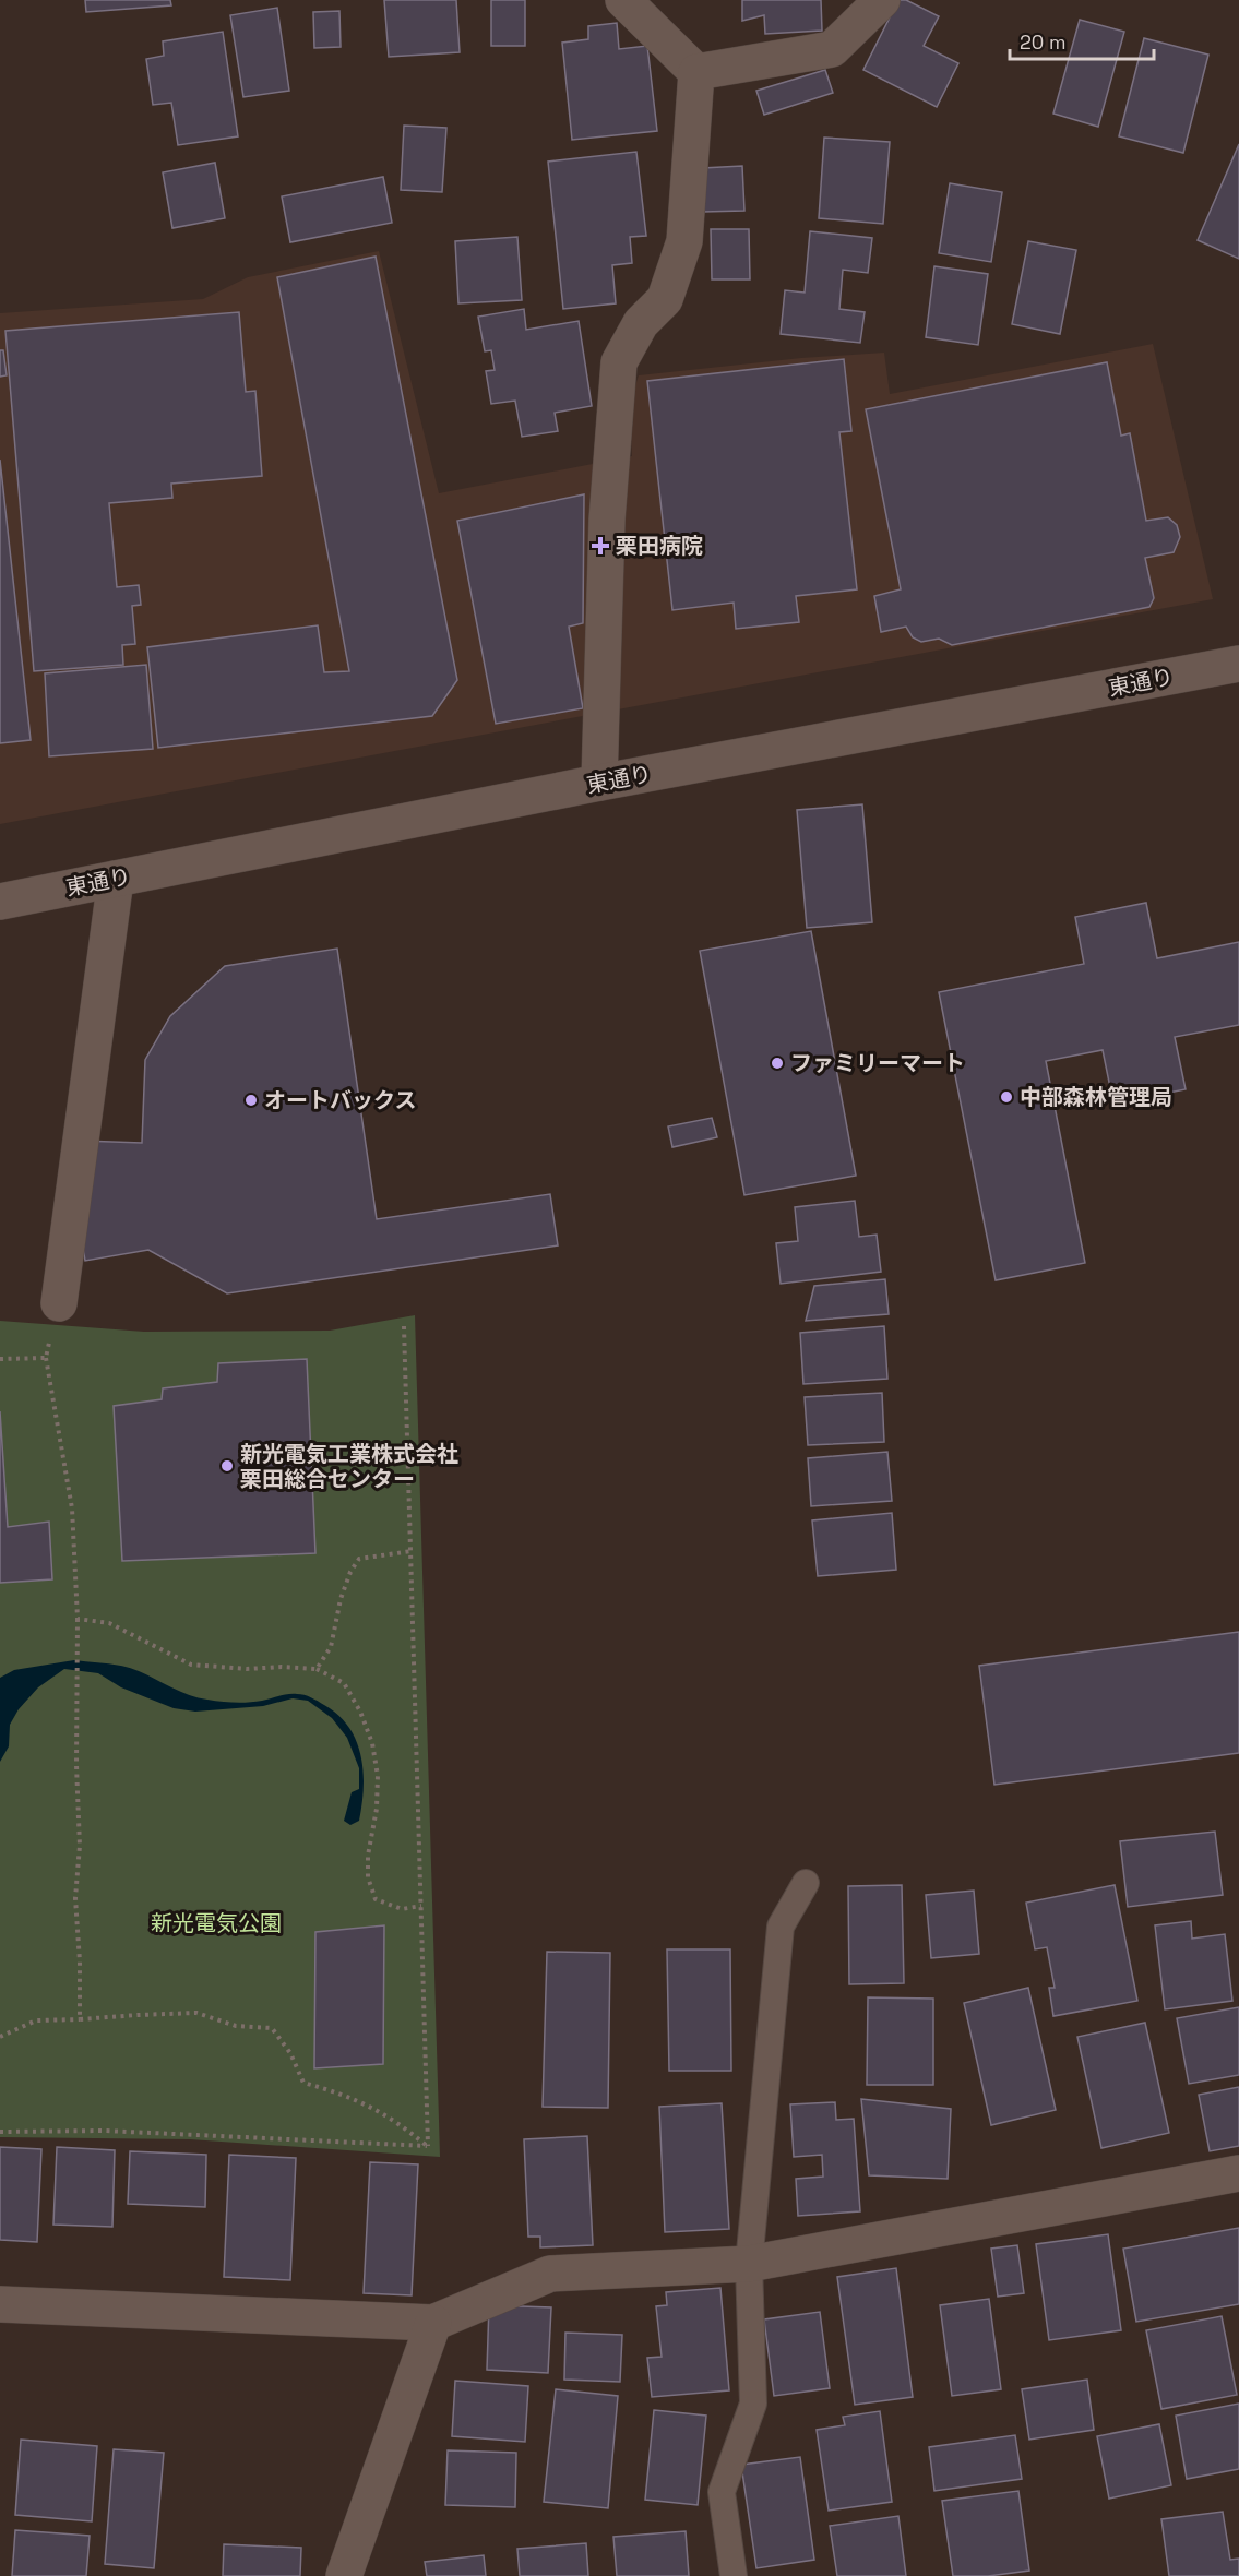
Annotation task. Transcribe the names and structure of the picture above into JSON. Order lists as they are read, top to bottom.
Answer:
{
  "streets": {
    "street": ["東通り"]
  },
  "parks": ["新光電気公園"],
  "places": {
    "health": ["栗田病院"],
    "other": [
      "ファミリーマート",
      "中部森林管理局",
      "オートバックス",
      "新光電気工業株式会社 栗田総合センター"
    ]
  },
  "scale_bar": "20 m"
}
